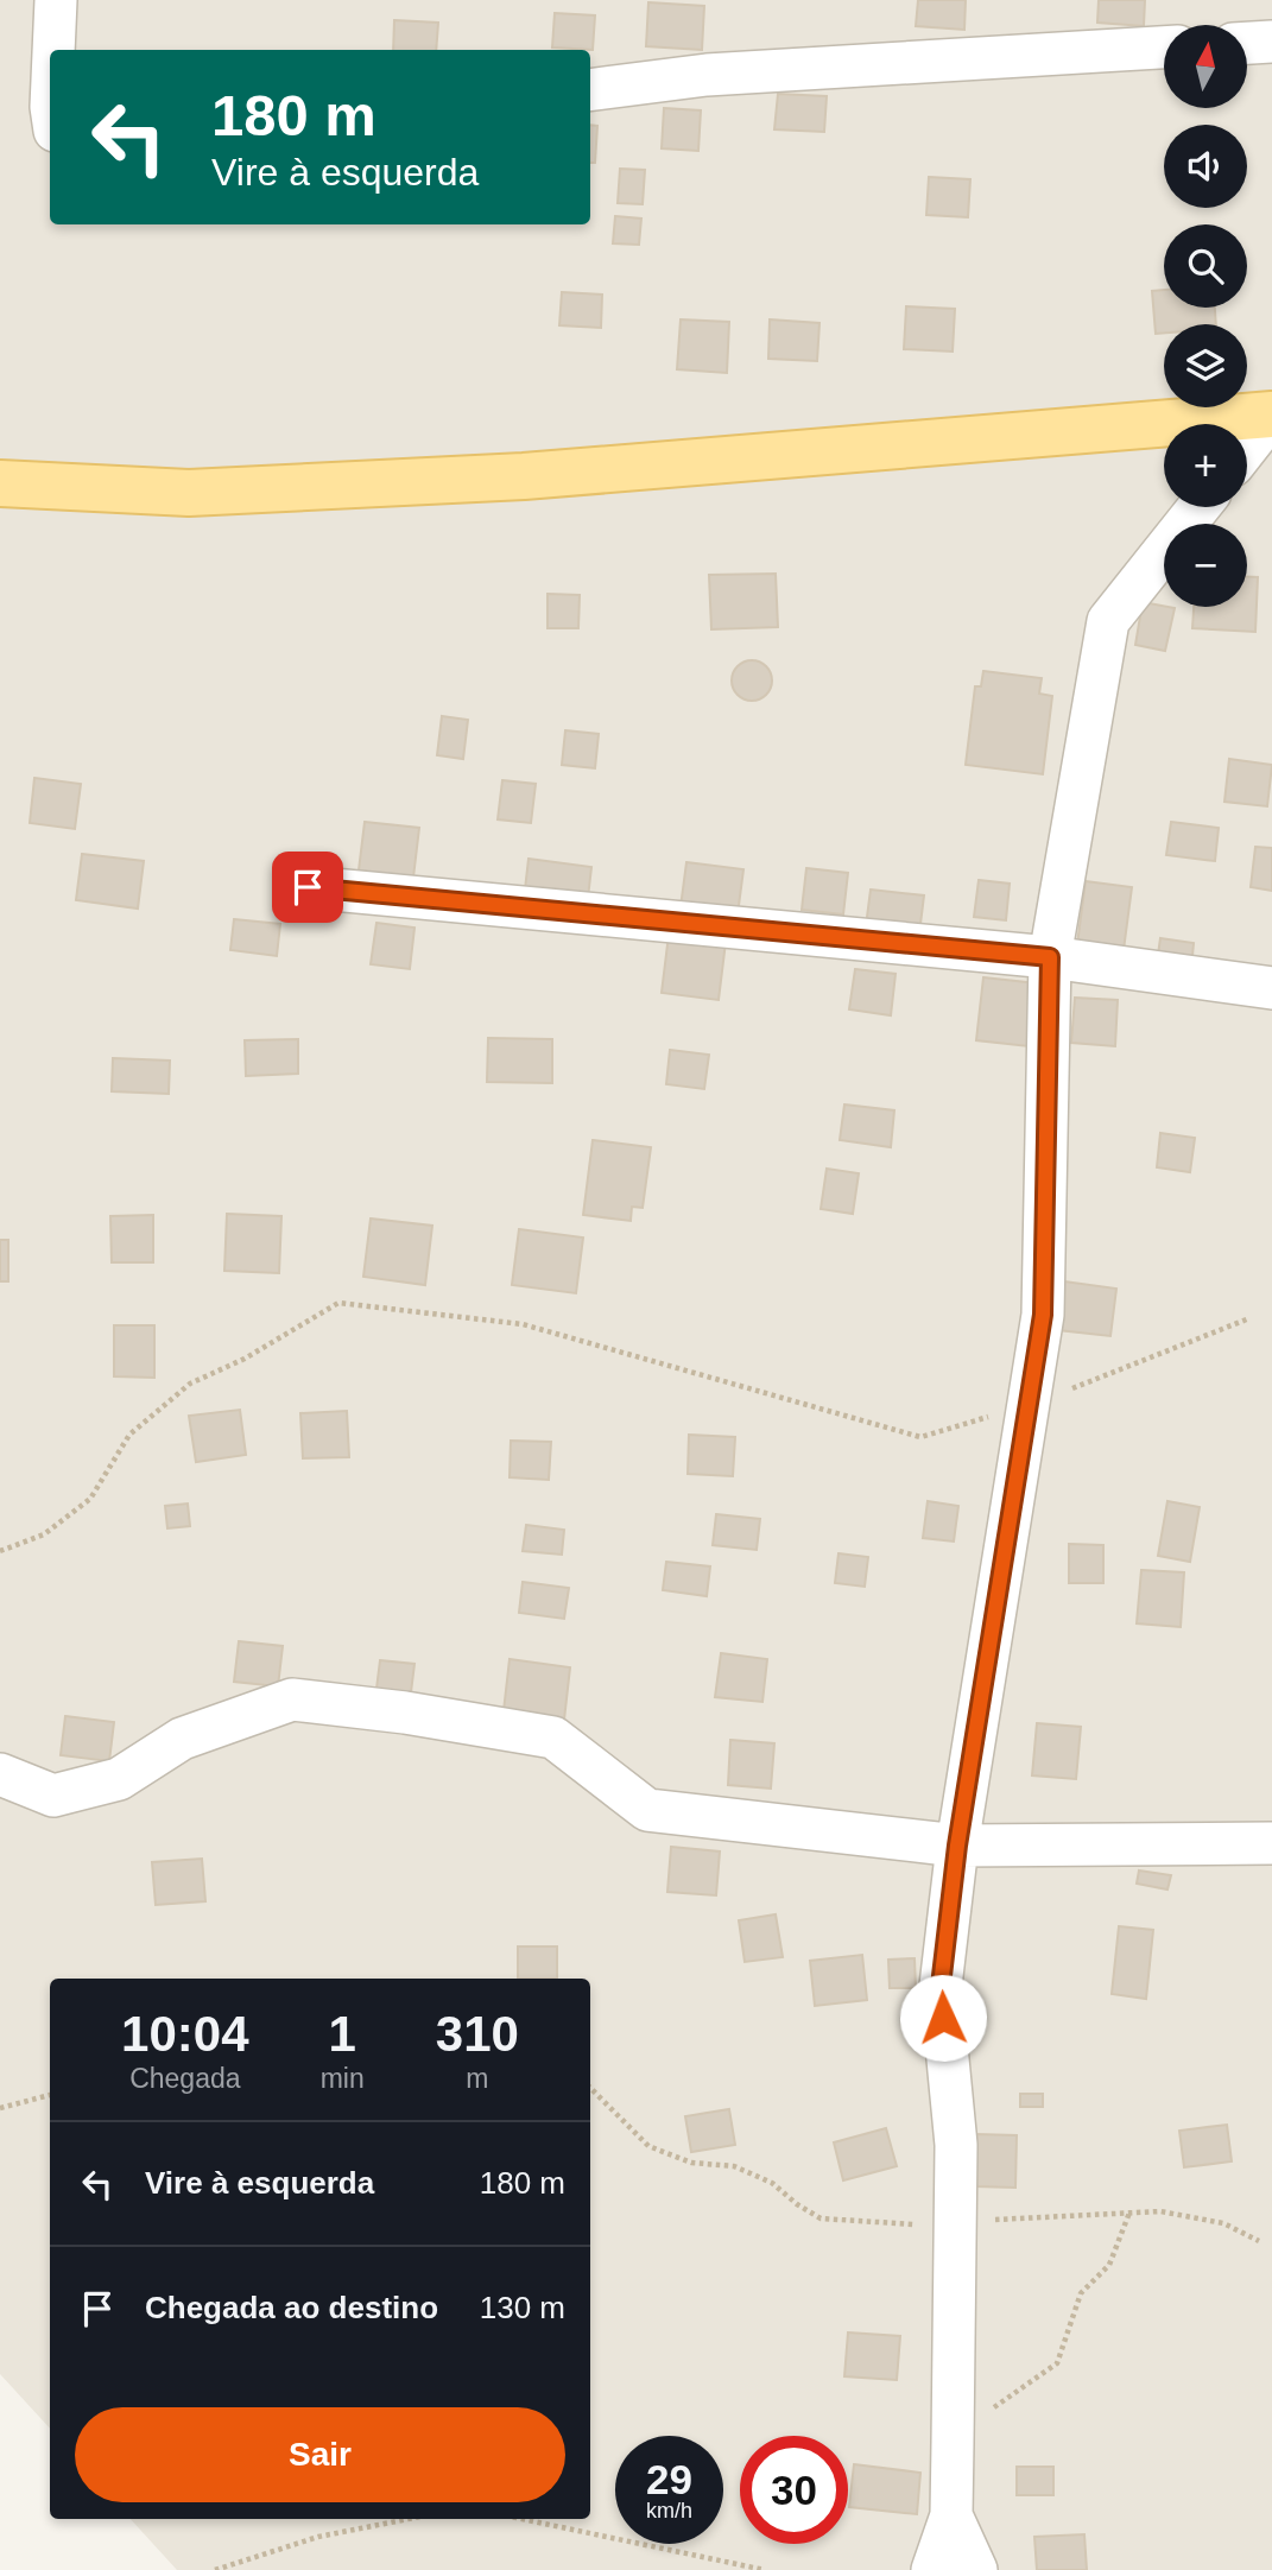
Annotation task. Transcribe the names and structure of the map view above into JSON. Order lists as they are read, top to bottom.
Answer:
{
  "north": "top",
  "page": {
    "map_buttons": ["+", "−"],
    "turn": ["180 m", "Vire à esquerda"],
    "eta": [
      "10:04",
      "Chegada",
      "1",
      "min",
      "310",
      "m"
    ],
    "list": [
      {
        "name": "Vire à esquerda",
        "value": "180 m"
      },
      {
        "name": "Chegada ao destino",
        "value": "130 m"
      }
    ],
    "buttons": "Sair",
    "speed": "29 km/h",
    "limit": "30"
  }
}
